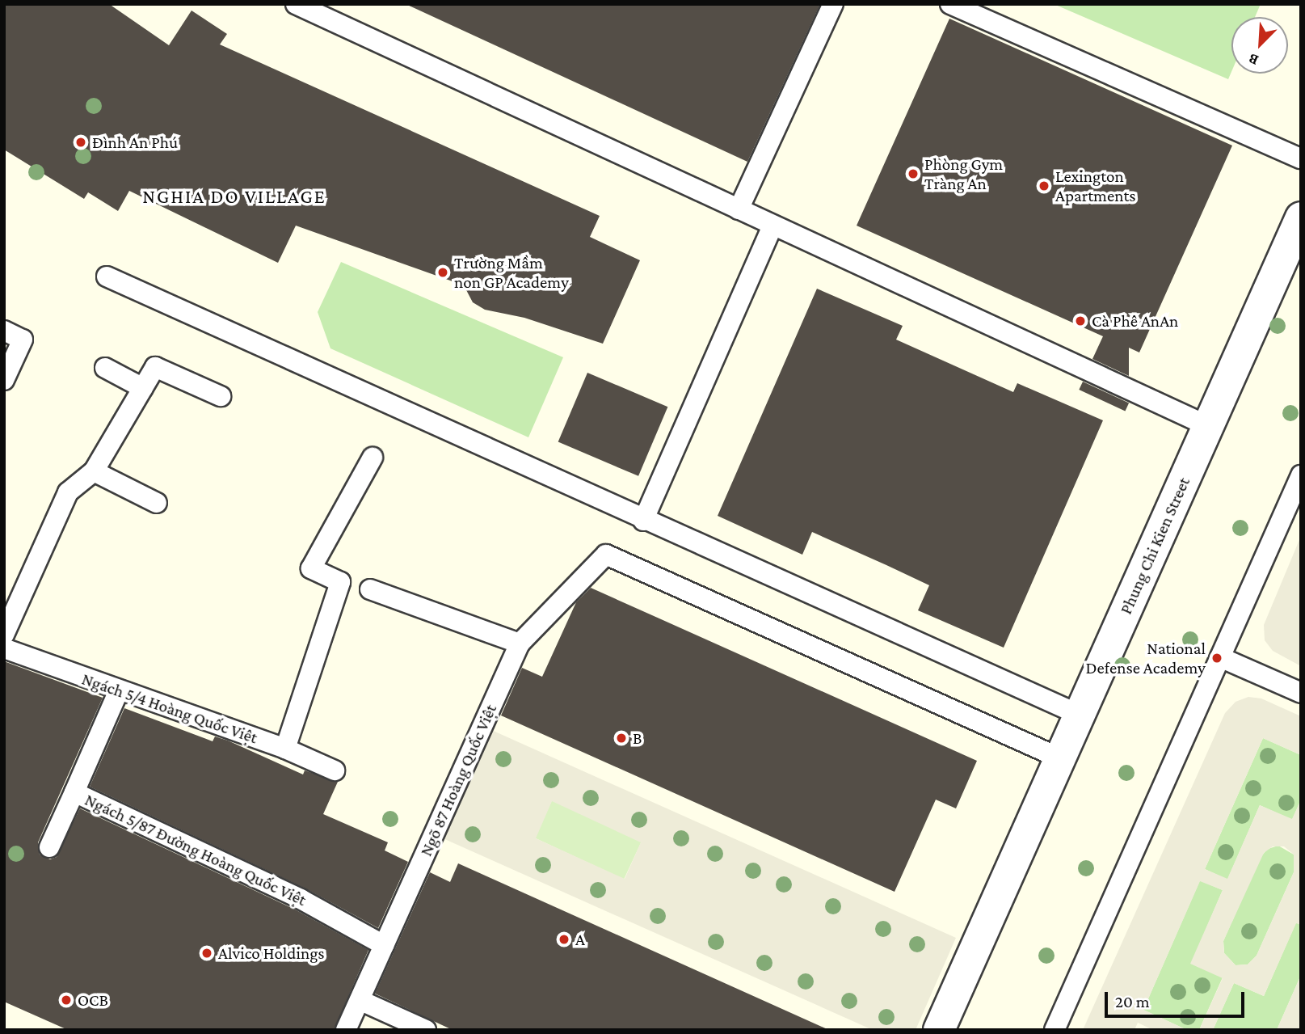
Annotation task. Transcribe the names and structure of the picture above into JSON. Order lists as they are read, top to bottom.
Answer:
{
  "streets": {
    "street": ["Phung Chi Kien Street"],
    "lane": ["Ngách 5/4 Hoàng Quốc Việt", "Ngõ 87 Hoàng Quốc Việt", "Ngách 5/87 Đường Hoàng Quốc Việt"]
  },
  "crossings": [
    ["Phung Chi Kien Street", "Ngõ 87 Hoàng Quốc Việt"],
    ["Ngách 5/4 Hoàng Quốc Việt", "Ngách 5/87 Đường Hoàng Quốc Việt"],
    ["Ngõ 87 Hoàng Quốc Việt", "Ngách 5/87 Đường Hoàng Quốc Việt"]
  ],
  "districts": ["NGHIA DO VILLAGE"],
  "places": [
    "Đình An Phú",
    "Phòng Gym Tràng An",
    "Lexington Apartments",
    "Trường Mầm non GP Academy",
    "Cà Phê AnAn",
    "National Defense Academy",
    "B",
    "A",
    "Alvico Holdings",
    "OCB"
  ],
  "scale_bar": "20 m",
  "north": "bottom left"
}
